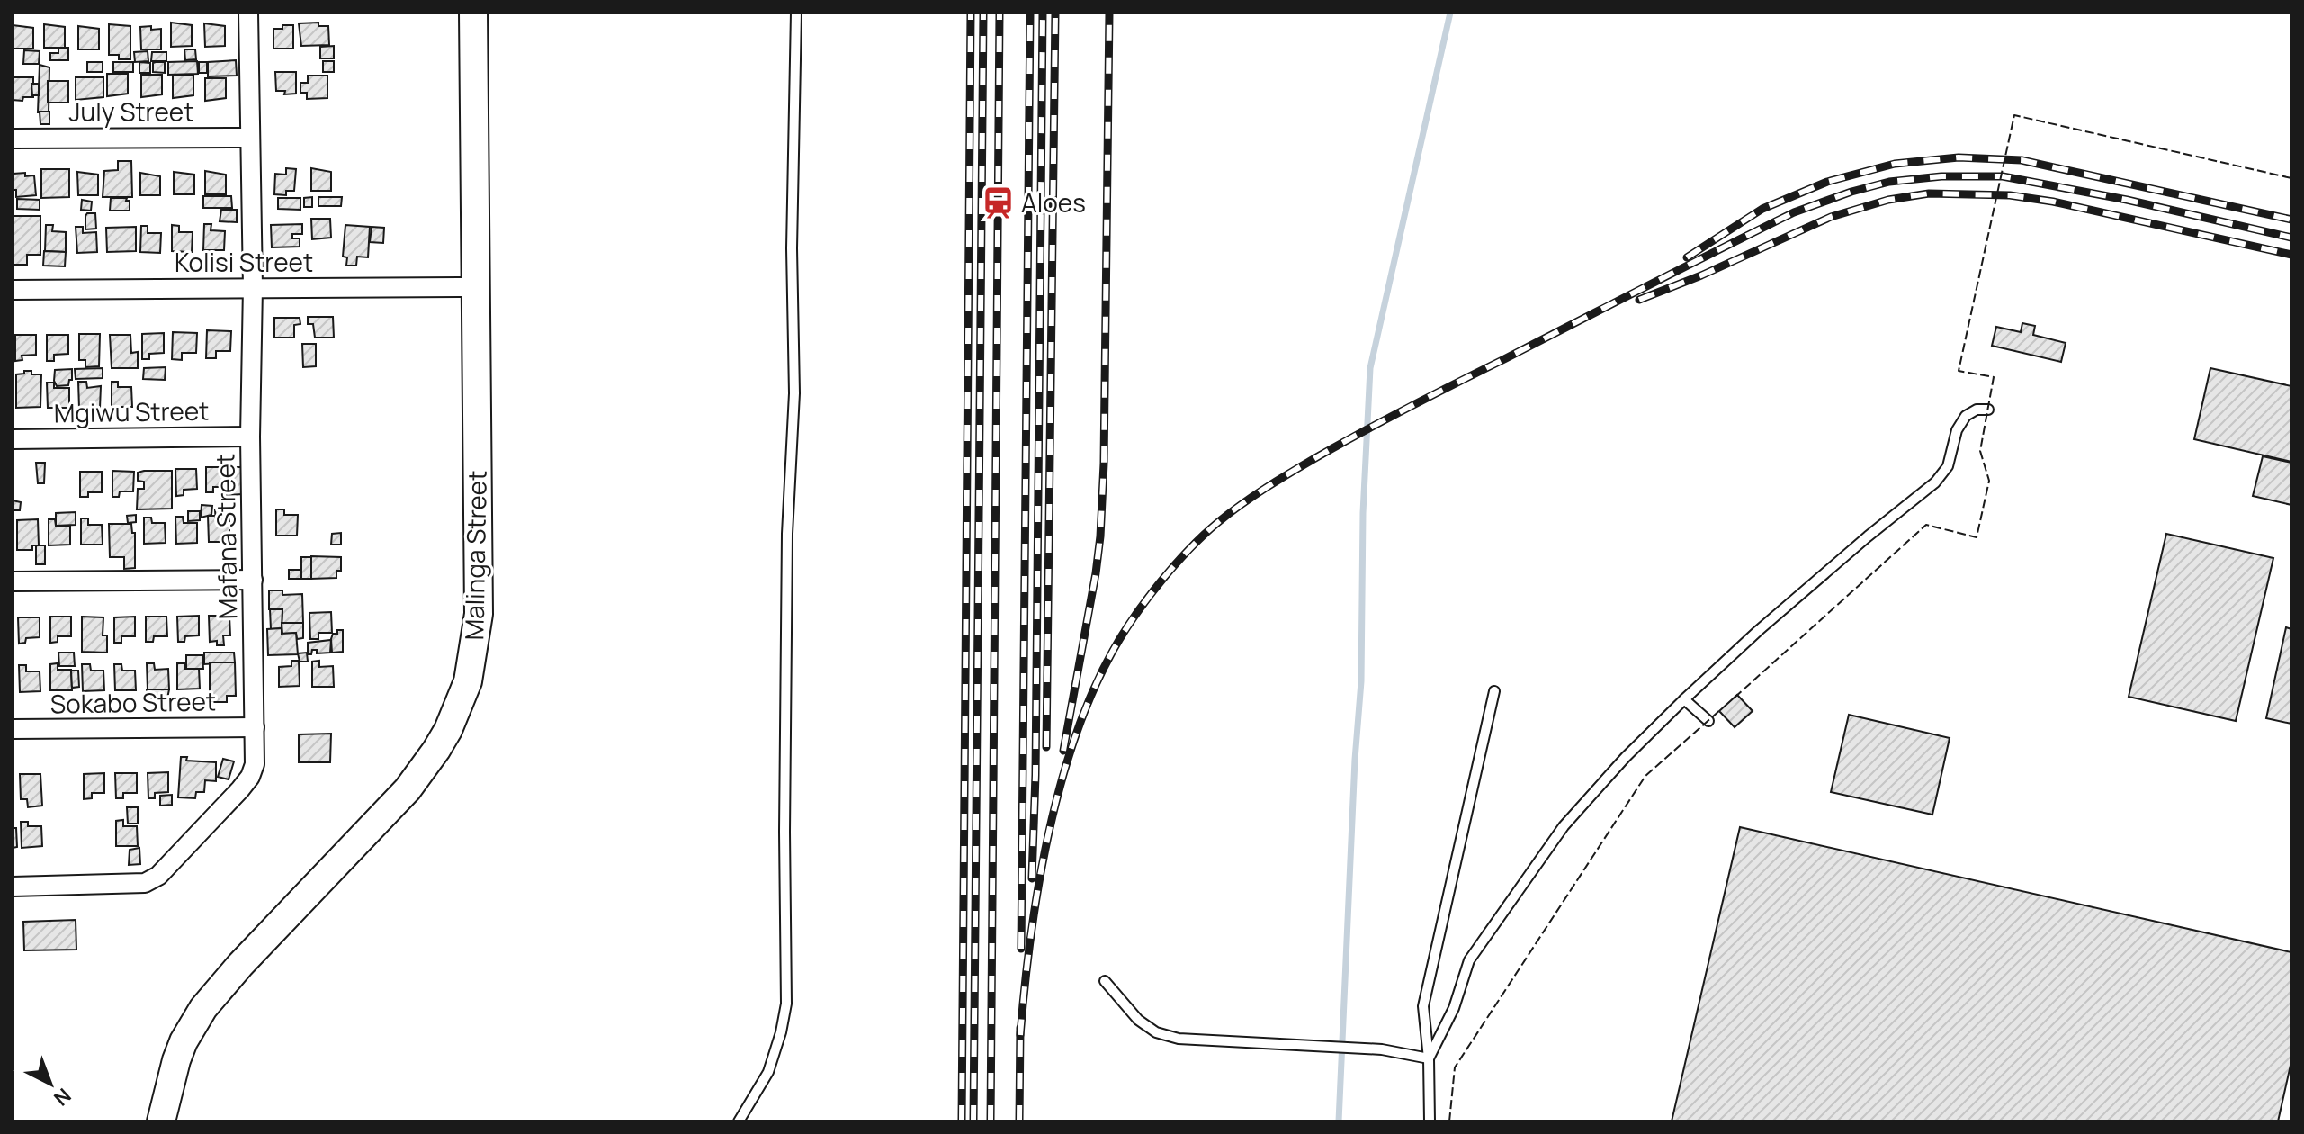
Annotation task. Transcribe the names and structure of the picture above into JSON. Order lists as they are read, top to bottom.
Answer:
{
  "streets": {
    "street": [
      "July Street",
      "Kolisi Street",
      "Mgiwu Street",
      "Mafana Street",
      "Malinga Street",
      "Sokabo Street"
    ]
  },
  "crossings": [
    ["July Street", "Mafana Street"],
    ["Kolisi Street", "Mafana Street"],
    ["Kolisi Street", "Malinga Street"],
    ["Mgiwu Street", "Mafana Street"],
    ["Mafana Street", "Sokabo Street"]
  ],
  "places": {
    "station": ["Aloes"]
  },
  "north": "bottom right"
}
